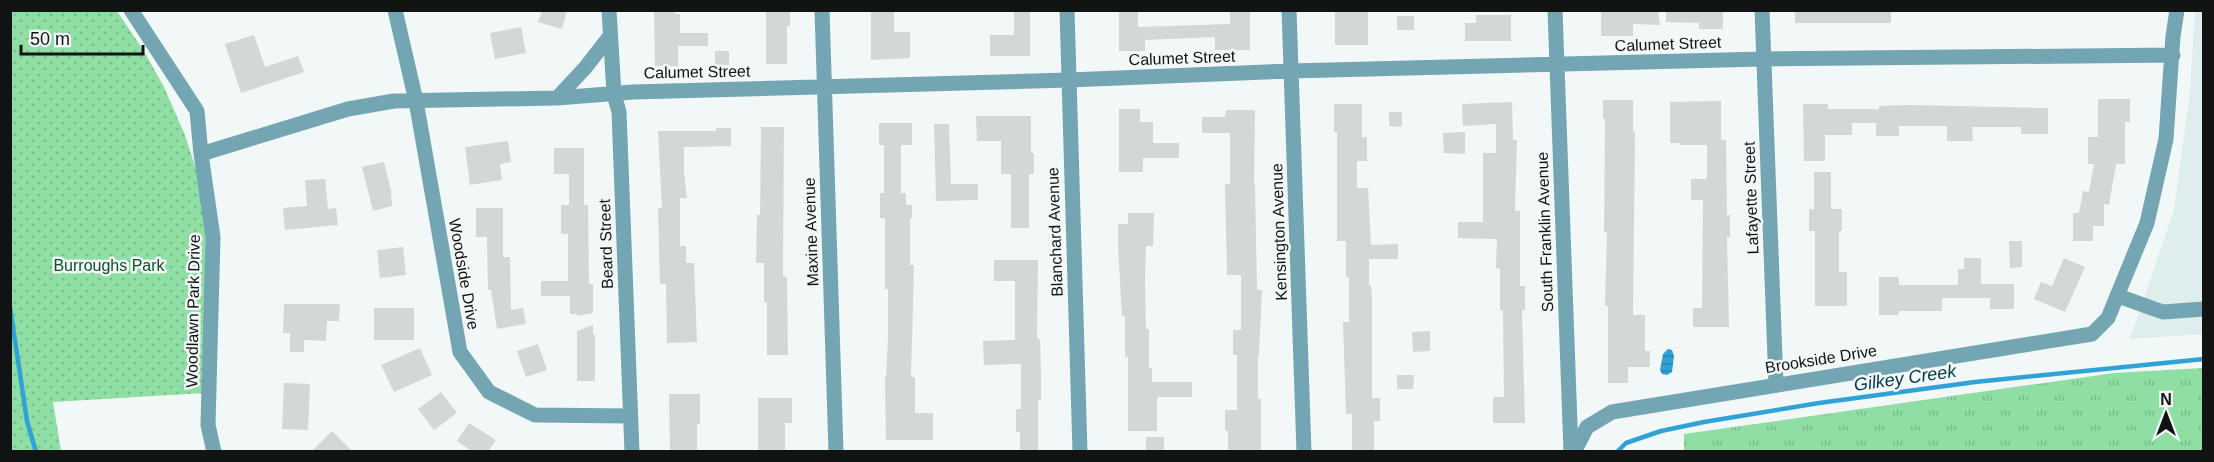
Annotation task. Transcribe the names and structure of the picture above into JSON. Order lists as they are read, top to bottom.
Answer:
{
  "streets": {
    "street": [
      "Calumet Street",
      "Lafayette Street",
      "Maxine Avenue",
      "Blanchard Avenue",
      "Kensington Avenue",
      "South Franklin Avenue",
      "Beard Street",
      "Woodside Drive",
      "Woodlawn Park Drive",
      "Brookside Drive"
    ]
  },
  "crossings": [
    ["Calumet Street", "Lafayette Street"],
    ["Calumet Street", "Maxine Avenue"],
    ["Calumet Street", "Blanchard Avenue"],
    ["Calumet Street", "Kensington Avenue"],
    ["Calumet Street", "South Franklin Avenue"],
    ["Calumet Street", "Beard Street"],
    ["Calumet Street", "Woodside Drive"],
    ["Calumet Street", "Woodlawn Park Drive"],
    ["Lafayette Street", "Brookside Drive"],
    ["South Franklin Avenue", "Brookside Drive"],
    ["Beard Street", "Woodside Drive"]
  ],
  "water": ["Gilkey Creek"],
  "parks": ["Burroughs Park"],
  "scale_bar": "50 m",
  "north": "top"
}
